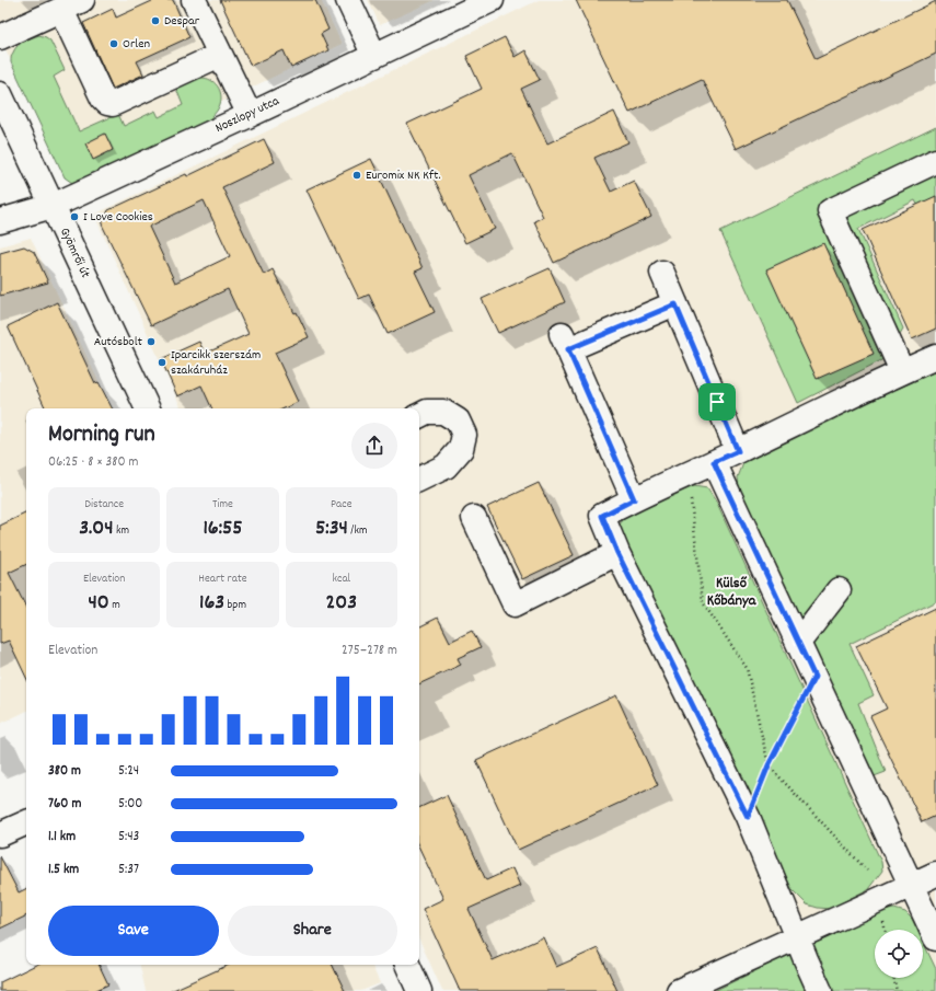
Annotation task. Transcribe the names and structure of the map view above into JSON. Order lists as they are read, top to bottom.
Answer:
{
  "streets": {
    "street": ["Noszlopy utca", "Gyömrői út"]
  },
  "crossings": [
    ["Noszlopy utca", "Gyömrői út"]
  ],
  "districts": ["Külső Kőbánya"],
  "places": [
    "Despar",
    "Orlen",
    "Euromix NK Kft.",
    "I Love Cookies",
    "Autósbolt",
    "Iparcikk szerszám szakáruház"
  ],
  "page": {
    "heading": ["Morning run", "06:25 · 8 × 380 m"],
    "stats": [
      ["Distance", "3.04 km"],
      ["Time", "16:55"],
      ["Pace", "5:34 /km"],
      ["Elevation", "40 m"],
      ["Heart rate", "163 bpm"],
      ["kcal", "203"]
    ],
    "chart": ["Elevation", "275–278 m"],
    "list": [
      {
        "name": "380 m",
        "note": "5:24"
      },
      {
        "name": "760 m",
        "note": "5:00"
      },
      {
        "name": "1.1 km",
        "note": "5:43"
      },
      {
        "name": "1.5 km",
        "note": "5:37"
      }
    ],
    "buttons": ["Save", "Share"]
  }
}
